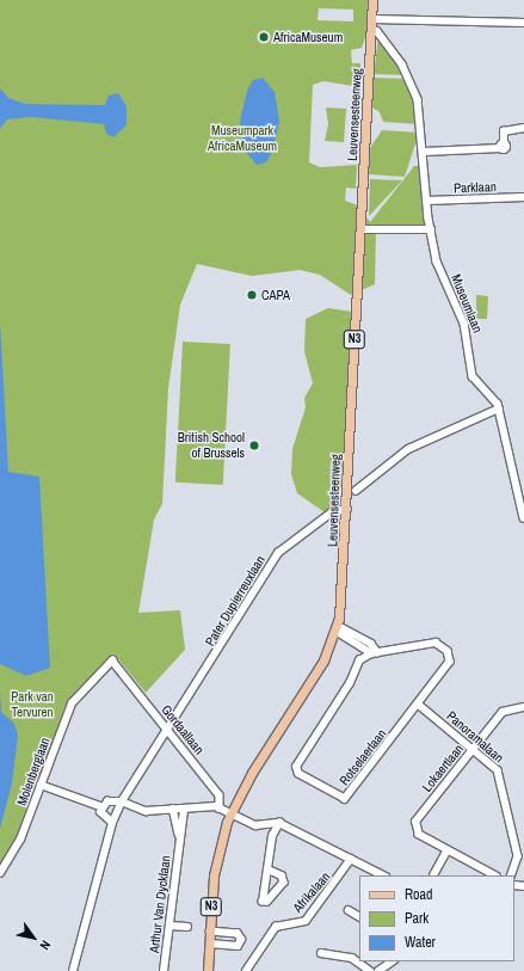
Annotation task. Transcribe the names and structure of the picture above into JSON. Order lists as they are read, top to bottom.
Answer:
{
  "streets": {
    "main road": ["Leuvensesteenweg", "N3"],
    "street": [
      "Parklaan",
      "Museumlaan",
      "Pater Dupierreuxlaan",
      "Gordaallaan",
      "Panoramalaan",
      "Rotselaerlaan",
      "Lokaertlaan",
      "Molenberglaan",
      "Afrikalaan",
      "Arthur Van Dycklaan"
    ]
  },
  "crossings": [
    ["Leuvensesteenweg", "Pater Dupierreuxlaan"],
    ["Parklaan", "Museumlaan"],
    ["Pater Dupierreuxlaan", "Gordaallaan"],
    ["Gordaallaan", "Molenberglaan"],
    ["Panoramalaan", "Rotselaerlaan"],
    ["Panoramalaan", "Lokaertlaan"]
  ],
  "parks": ["Museumpark AfricaMuseum", "Park van Tervuren"],
  "places": ["AfricaMuseum", "CAPA", "British School of Brussels"],
  "legend": ["Road", "Park", "Water"],
  "north": "bottom right"
}
